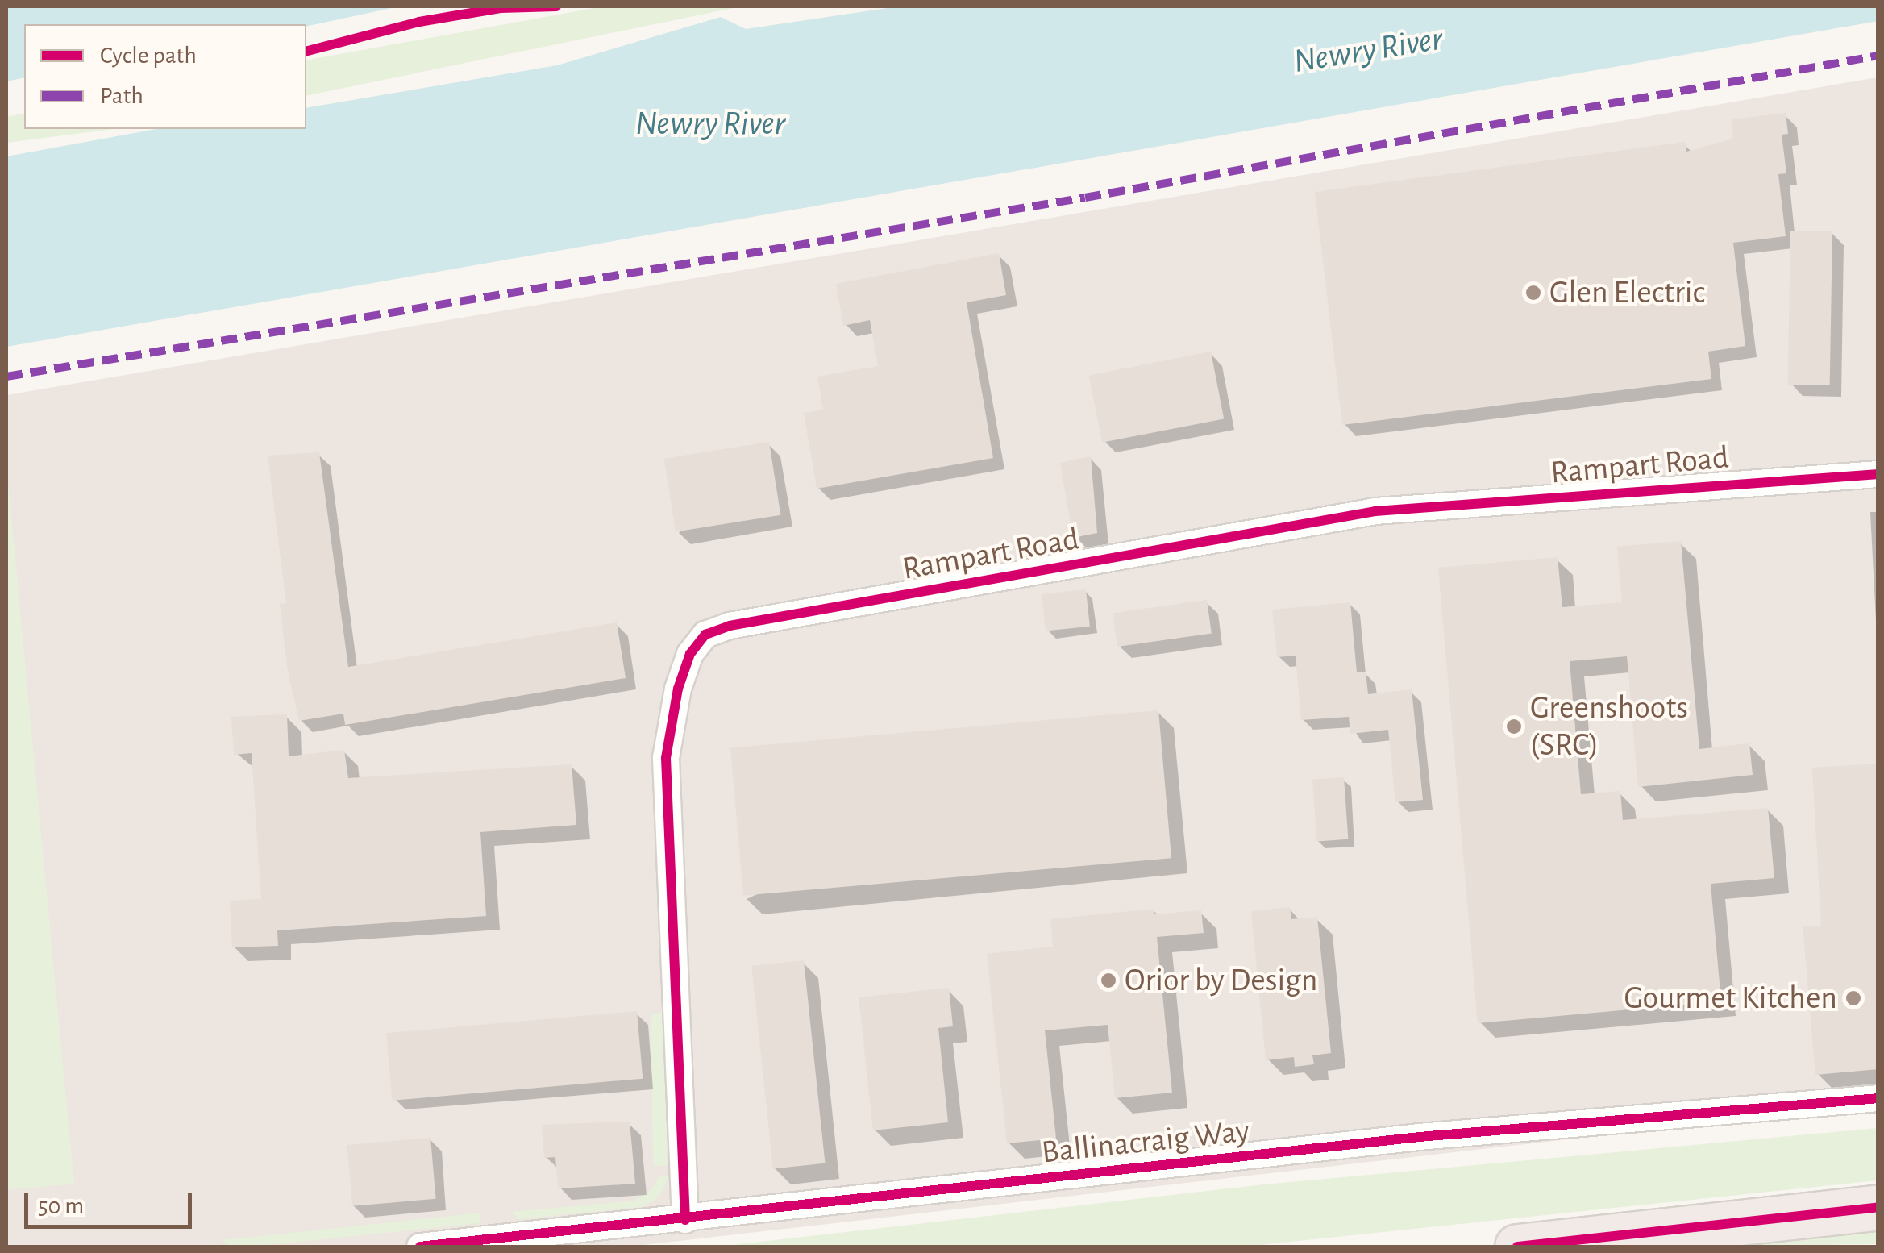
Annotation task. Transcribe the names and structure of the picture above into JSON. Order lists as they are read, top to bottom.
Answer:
{
  "streets": {
    "street": ["Rampart Road", "Ballinacraig Way"]
  },
  "crossings": [
    ["Rampart Road", "Ballinacraig Way"]
  ],
  "water": ["Newry River"],
  "places": [
    "Glen Electric",
    "Greenshoots (SRC)",
    "Orior by Design",
    "Gourmet Kitchen"
  ],
  "legend": ["Cycle path", "Path"],
  "scale_bar": "50 m"
}
